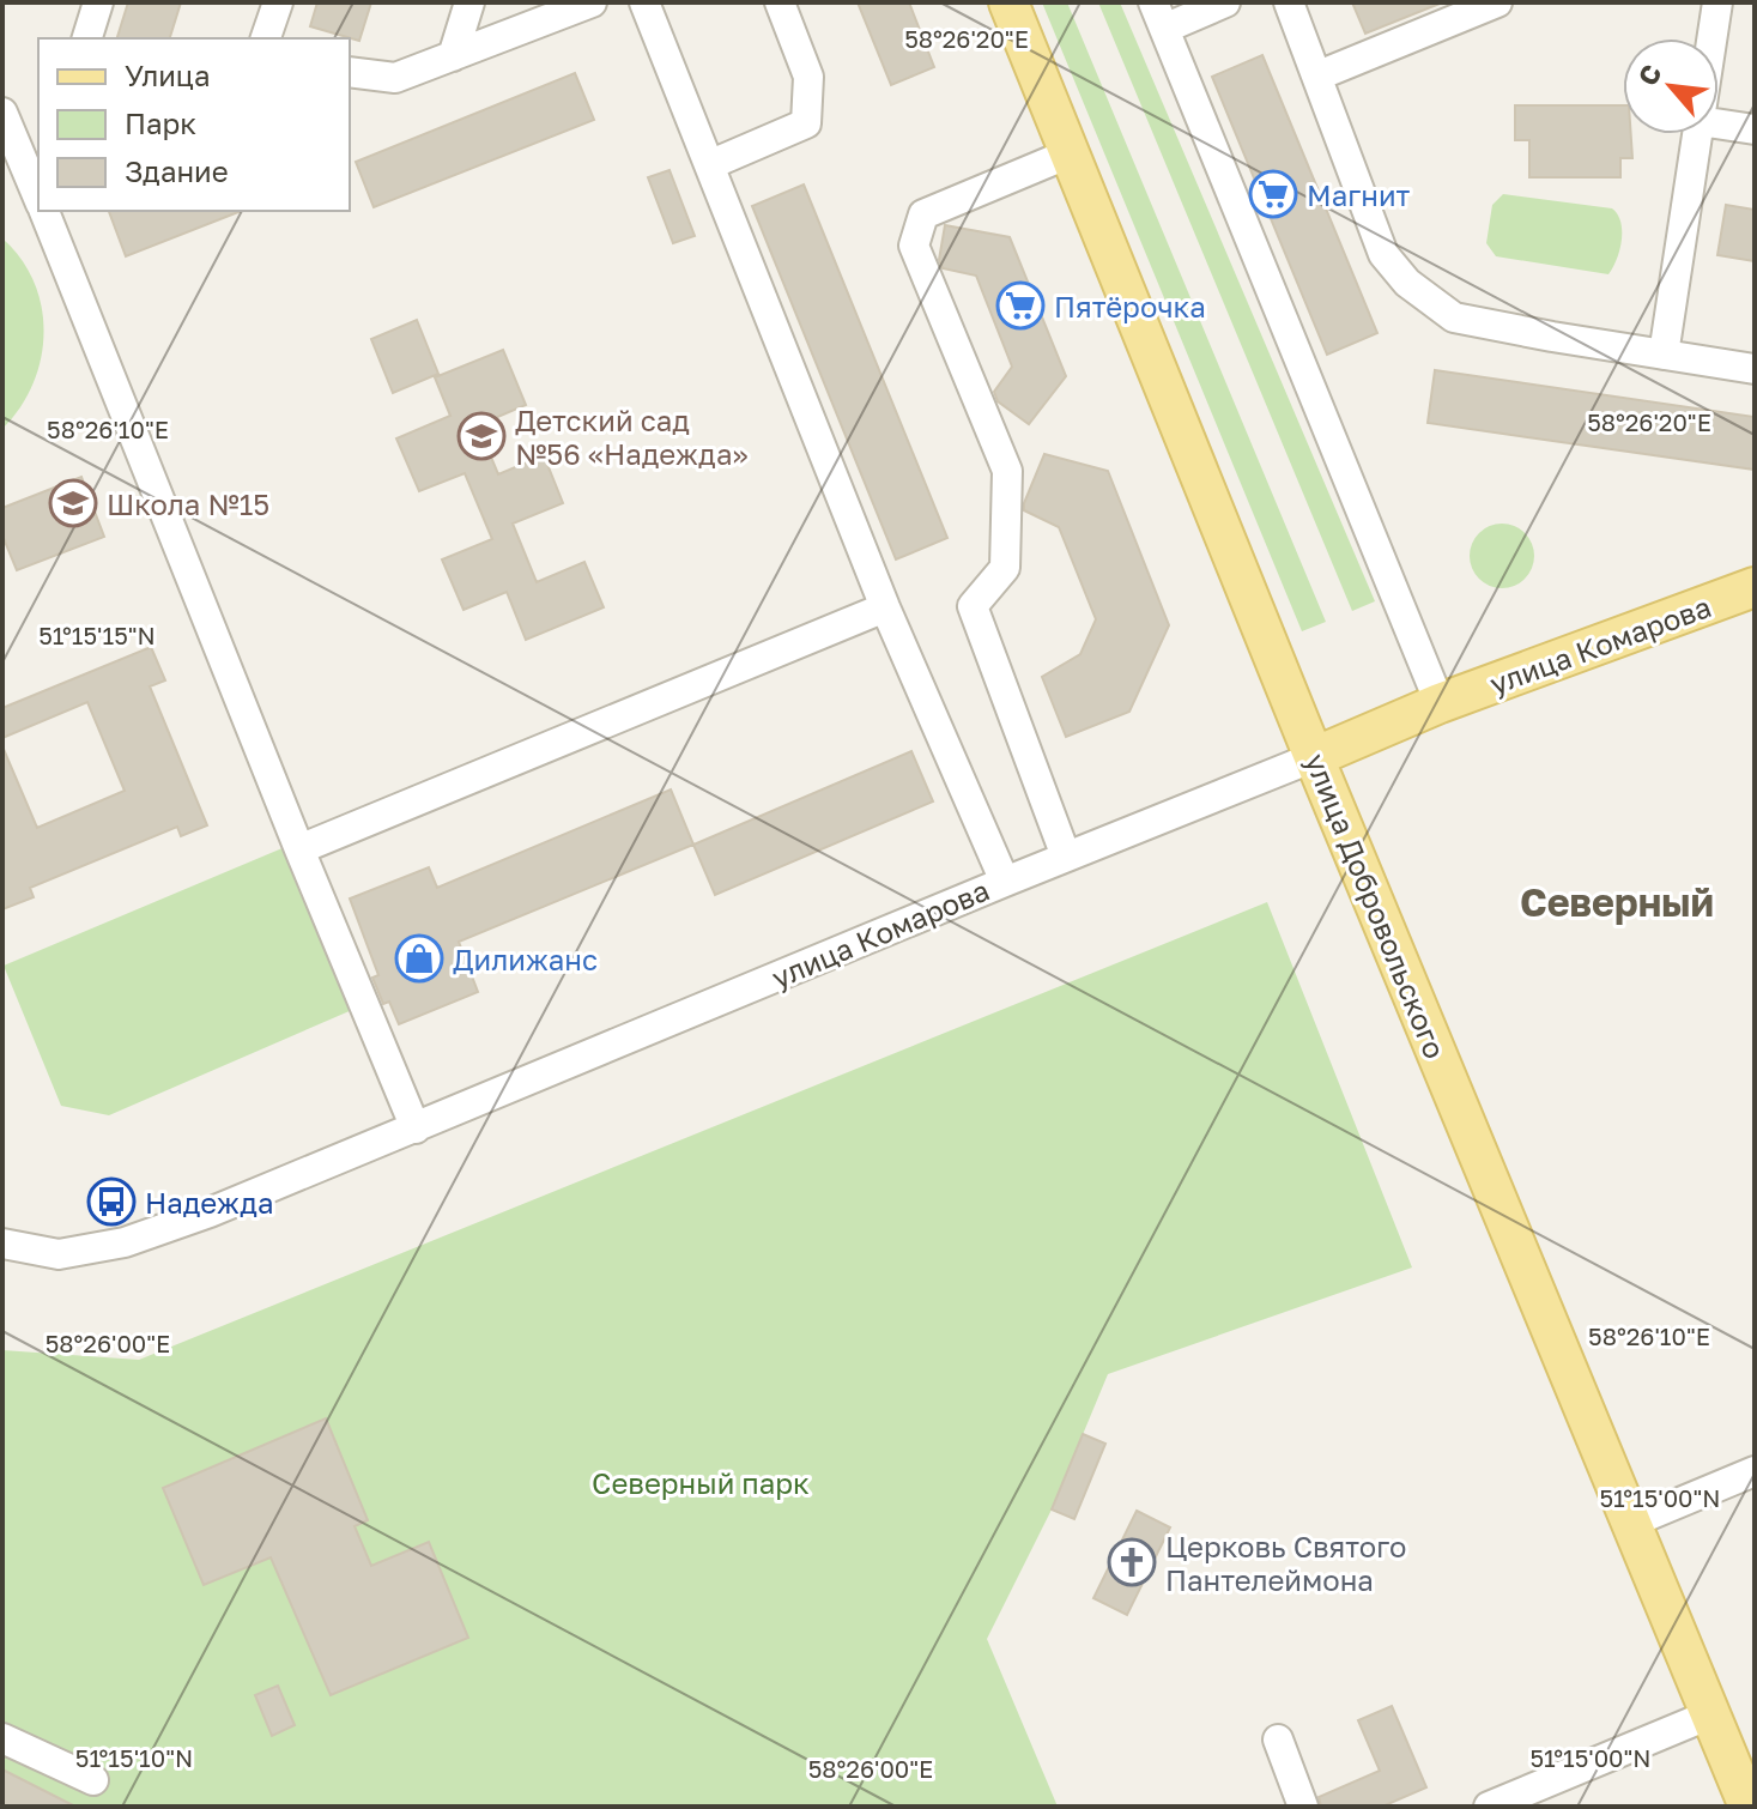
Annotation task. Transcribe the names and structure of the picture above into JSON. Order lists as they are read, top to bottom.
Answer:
{
  "streets": {
    "main road": ["улица Комарова", "улица Добровольского"]
  },
  "crossings": [
    ["улица Комарова", "улица Добровольского"]
  ],
  "districts": ["Северный"],
  "parks": ["Северный парк"],
  "places": {
    "supermarket": ["Магнит", "Пятёрочка"],
    "school or university": ["Детский сад №56 «Надежда»", "Школа №15"],
    "shop": ["Дилижанс"],
    "bus stop": ["Надежда"],
    "church": ["Церковь Святого Пантелеймона"]
  },
  "legend": ["Улица", "Парк", "Здание"],
  "north": "top left",
  "coordinates": [
    "58°26'20\"E",
    "58°26'10\"E",
    "51°15'15\"N",
    "58°26'00\"E",
    "51°15'00\"N",
    "51°15'10\"N"
  ]
}
